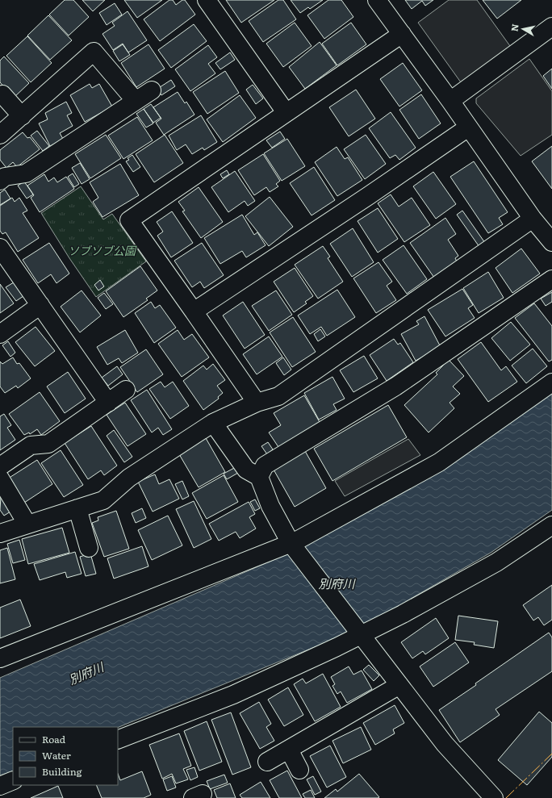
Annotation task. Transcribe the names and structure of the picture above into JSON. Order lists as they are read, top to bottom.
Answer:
{
  "water": ["別府川"],
  "parks": ["ソブソブ公園"],
  "legend": ["Road", "Water", "Building"],
  "north": "left"
}
